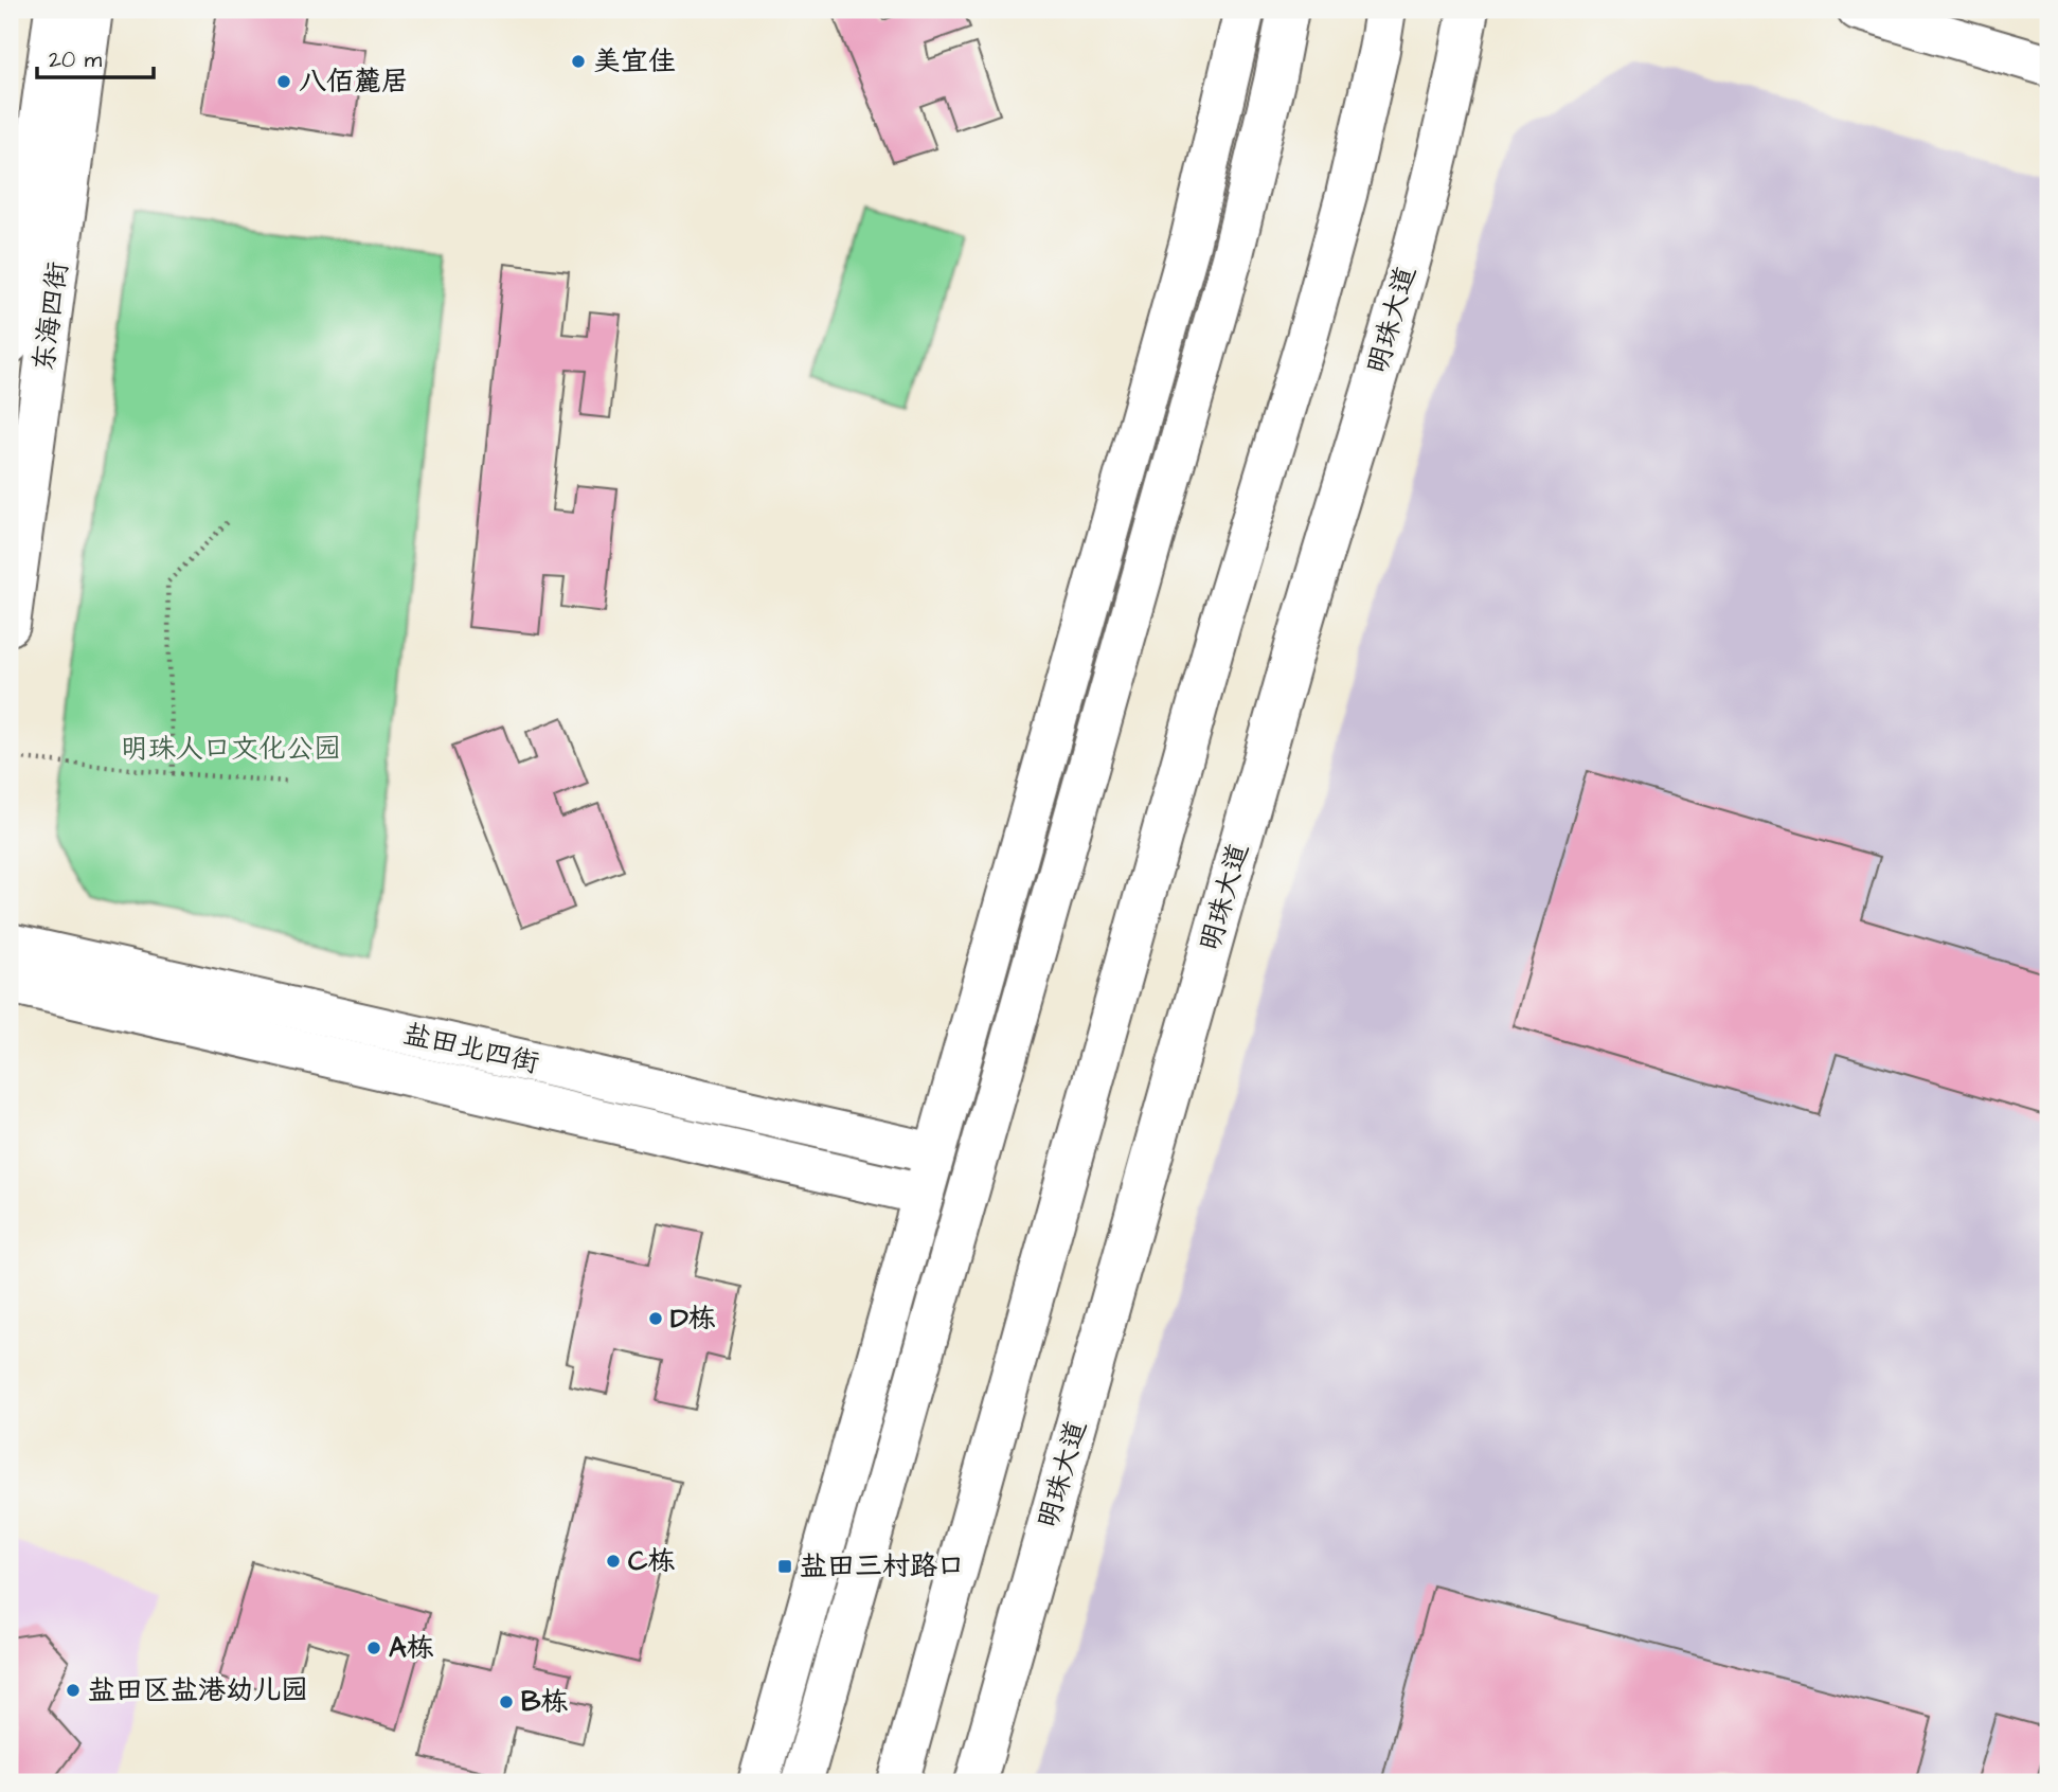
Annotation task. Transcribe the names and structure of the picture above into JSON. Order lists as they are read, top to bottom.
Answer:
{
  "streets": {
    "street": ["东海四街", "明珠大道", "盐田北四街"]
  },
  "parks": ["明珠人口文化公园"],
  "places": {
    "other": [
      "美宜佳",
      "八佰麓居",
      "D栋",
      "C栋",
      "A栋",
      "盐田区盐港幼儿园",
      "B栋"
    ],
    "transit": ["盐田三村路口"]
  },
  "scale_bar": "20 m"
}
